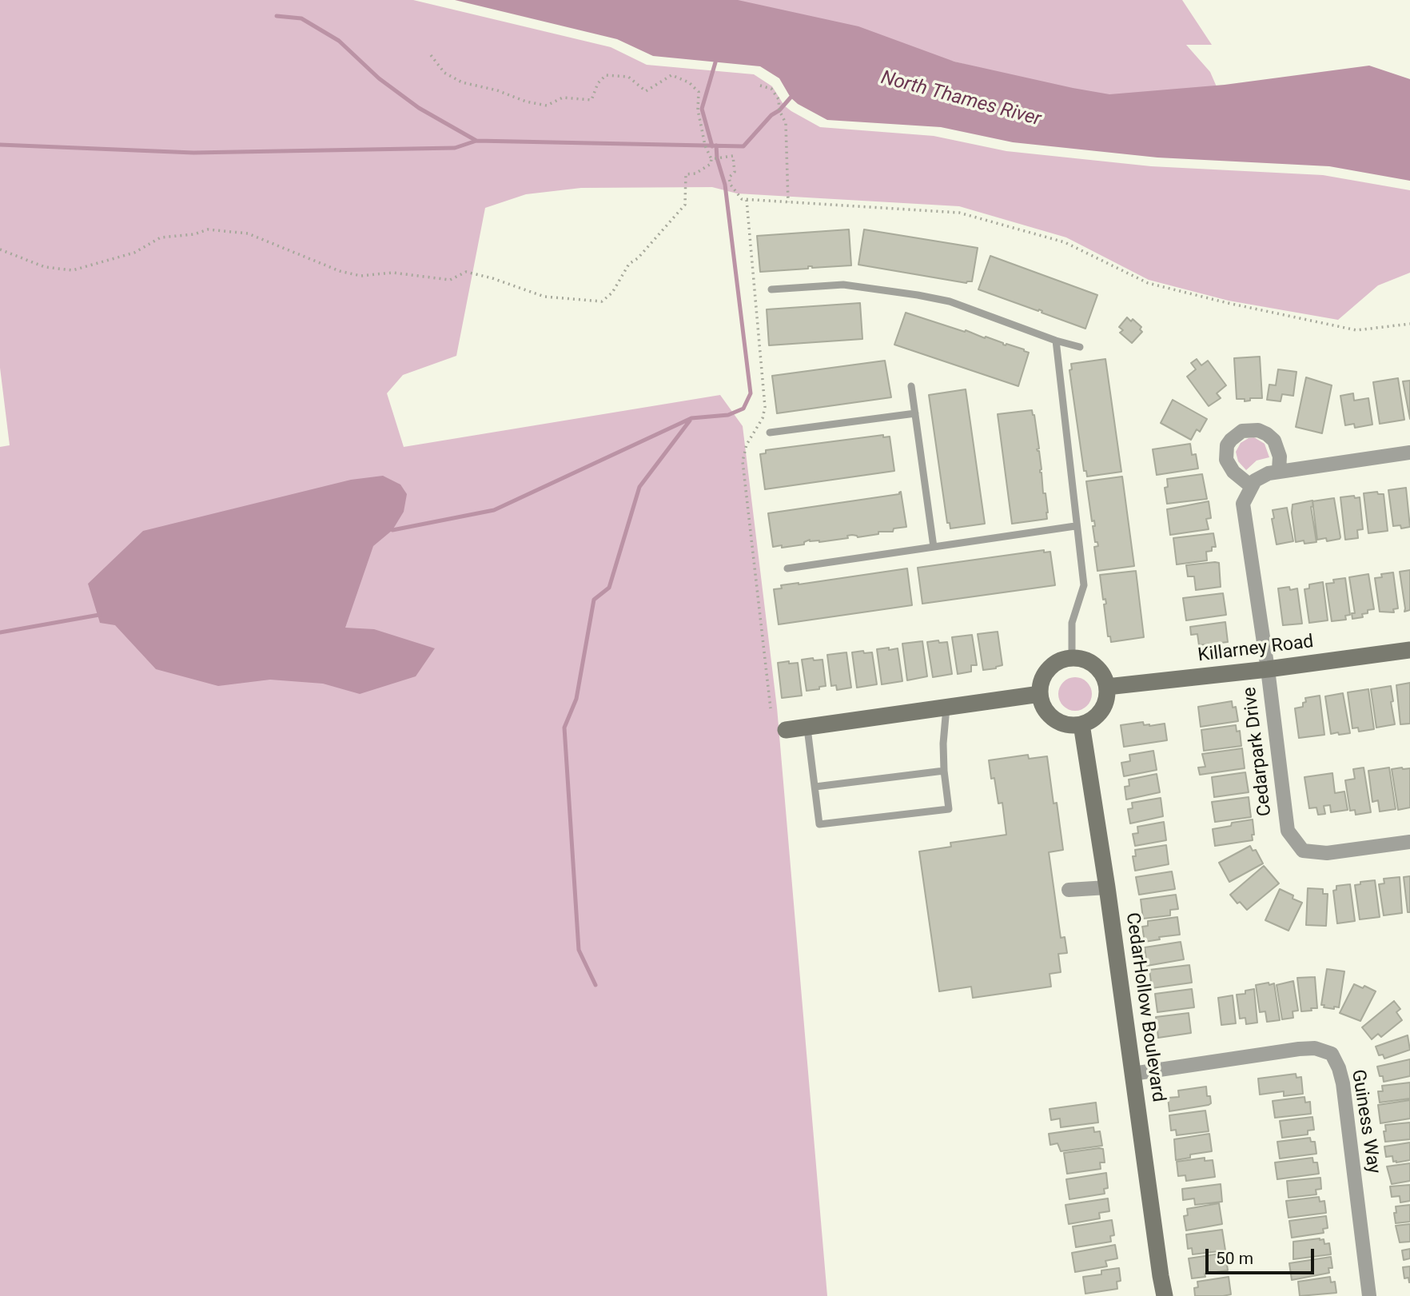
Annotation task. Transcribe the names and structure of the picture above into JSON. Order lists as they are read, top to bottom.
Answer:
{
  "streets": {
    "street": [
      "Killarney Road",
      "Cedarpark Drive",
      "CedarHollow Boulevard",
      "Guiness Way"
    ]
  },
  "crossings": [
    ["Killarney Road", "Cedarpark Drive"],
    ["Killarney Road", "CedarHollow Boulevard"],
    ["CedarHollow Boulevard", "Guiness Way"]
  ],
  "water": ["North Thames River"],
  "scale_bar": "50 m"
}
